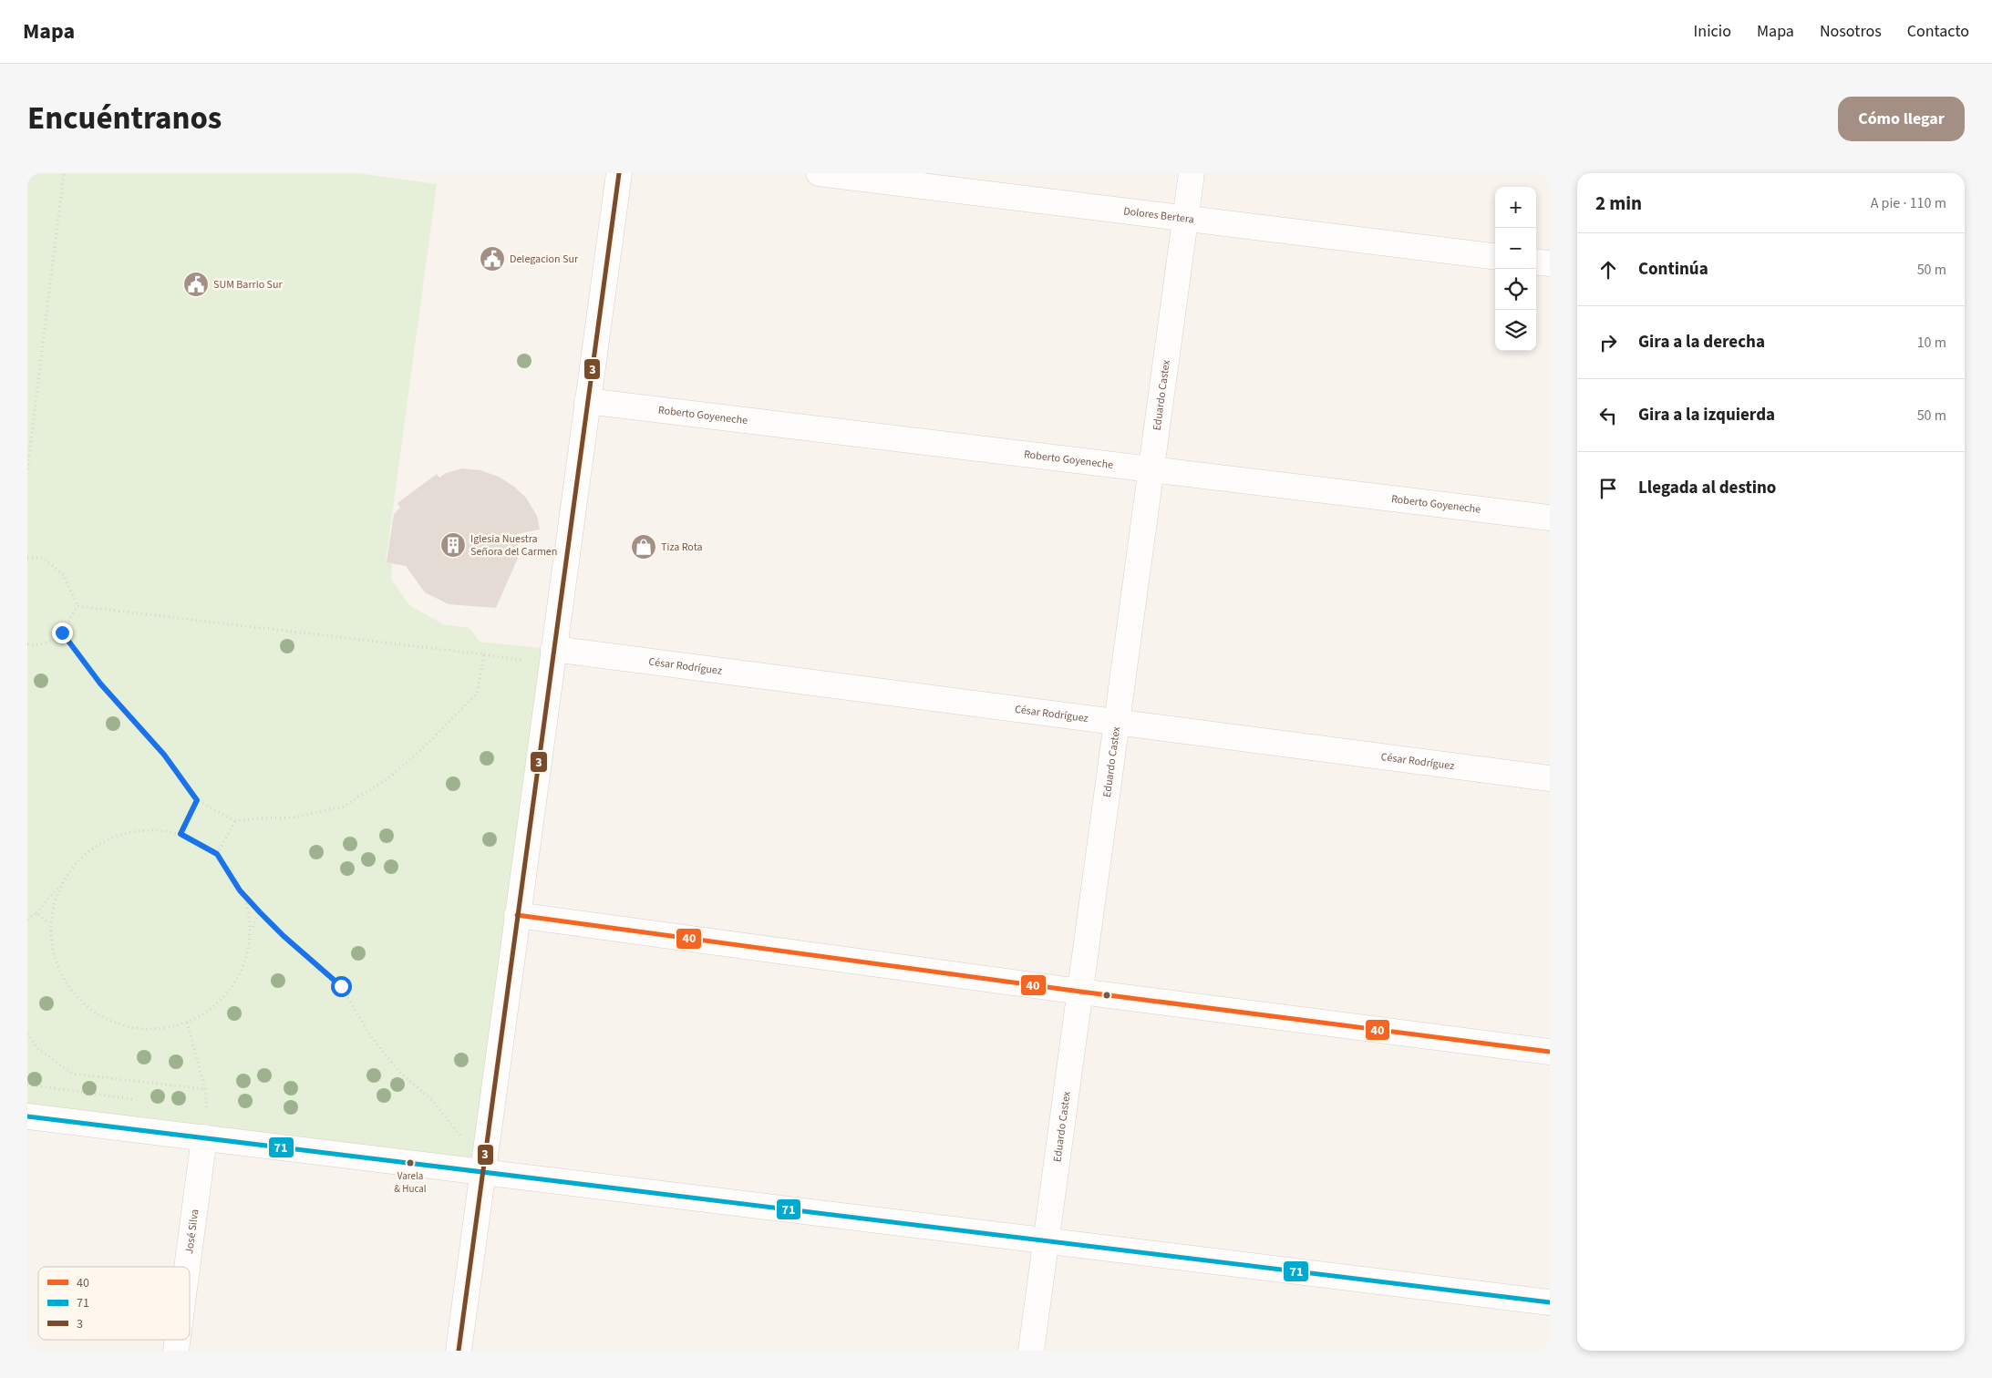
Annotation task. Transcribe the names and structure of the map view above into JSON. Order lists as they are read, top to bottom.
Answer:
{
  "streets": {
    "street": [
      "Dolores Bertera",
      "Eduardo Castex",
      "Roberto Goyeneche",
      "César Rodríguez",
      "José Silva"
    ]
  },
  "crossings": [
    ["Dolores Bertera", "Eduardo Castex"],
    ["Eduardo Castex", "Roberto Goyeneche"],
    ["Eduardo Castex", "César Rodríguez"]
  ],
  "places": {
    "public building": ["Delegacion Sur", "SUM Barrio Sur"],
    "building": ["Iglesia Nuestra Señora del Carmen"],
    "shop": ["Tiza Rota"],
    "other": ["Varela & Hucal"]
  },
  "lines": ["transit line 3", "transit line 40", "transit line 71"],
  "legend": ["40", "71", "3"],
  "page": {
    "header": "Mapa",
    "nav": [
      "Inicio",
      "Mapa",
      "Nosotros",
      "Contacto"
    ],
    "title": "Encuéntranos",
    "buttons": "Cómo llegar",
    "heading": ["2 min", "A pie · 110 m"],
    "map_buttons": ["+", "−"],
    "list": [
      ["Continúa", "50 m"],
      ["Gira a la derecha", "10 m"],
      ["Gira a la izquierda", "50 m"],
      "Llegada al destino"
    ]
  }
}
